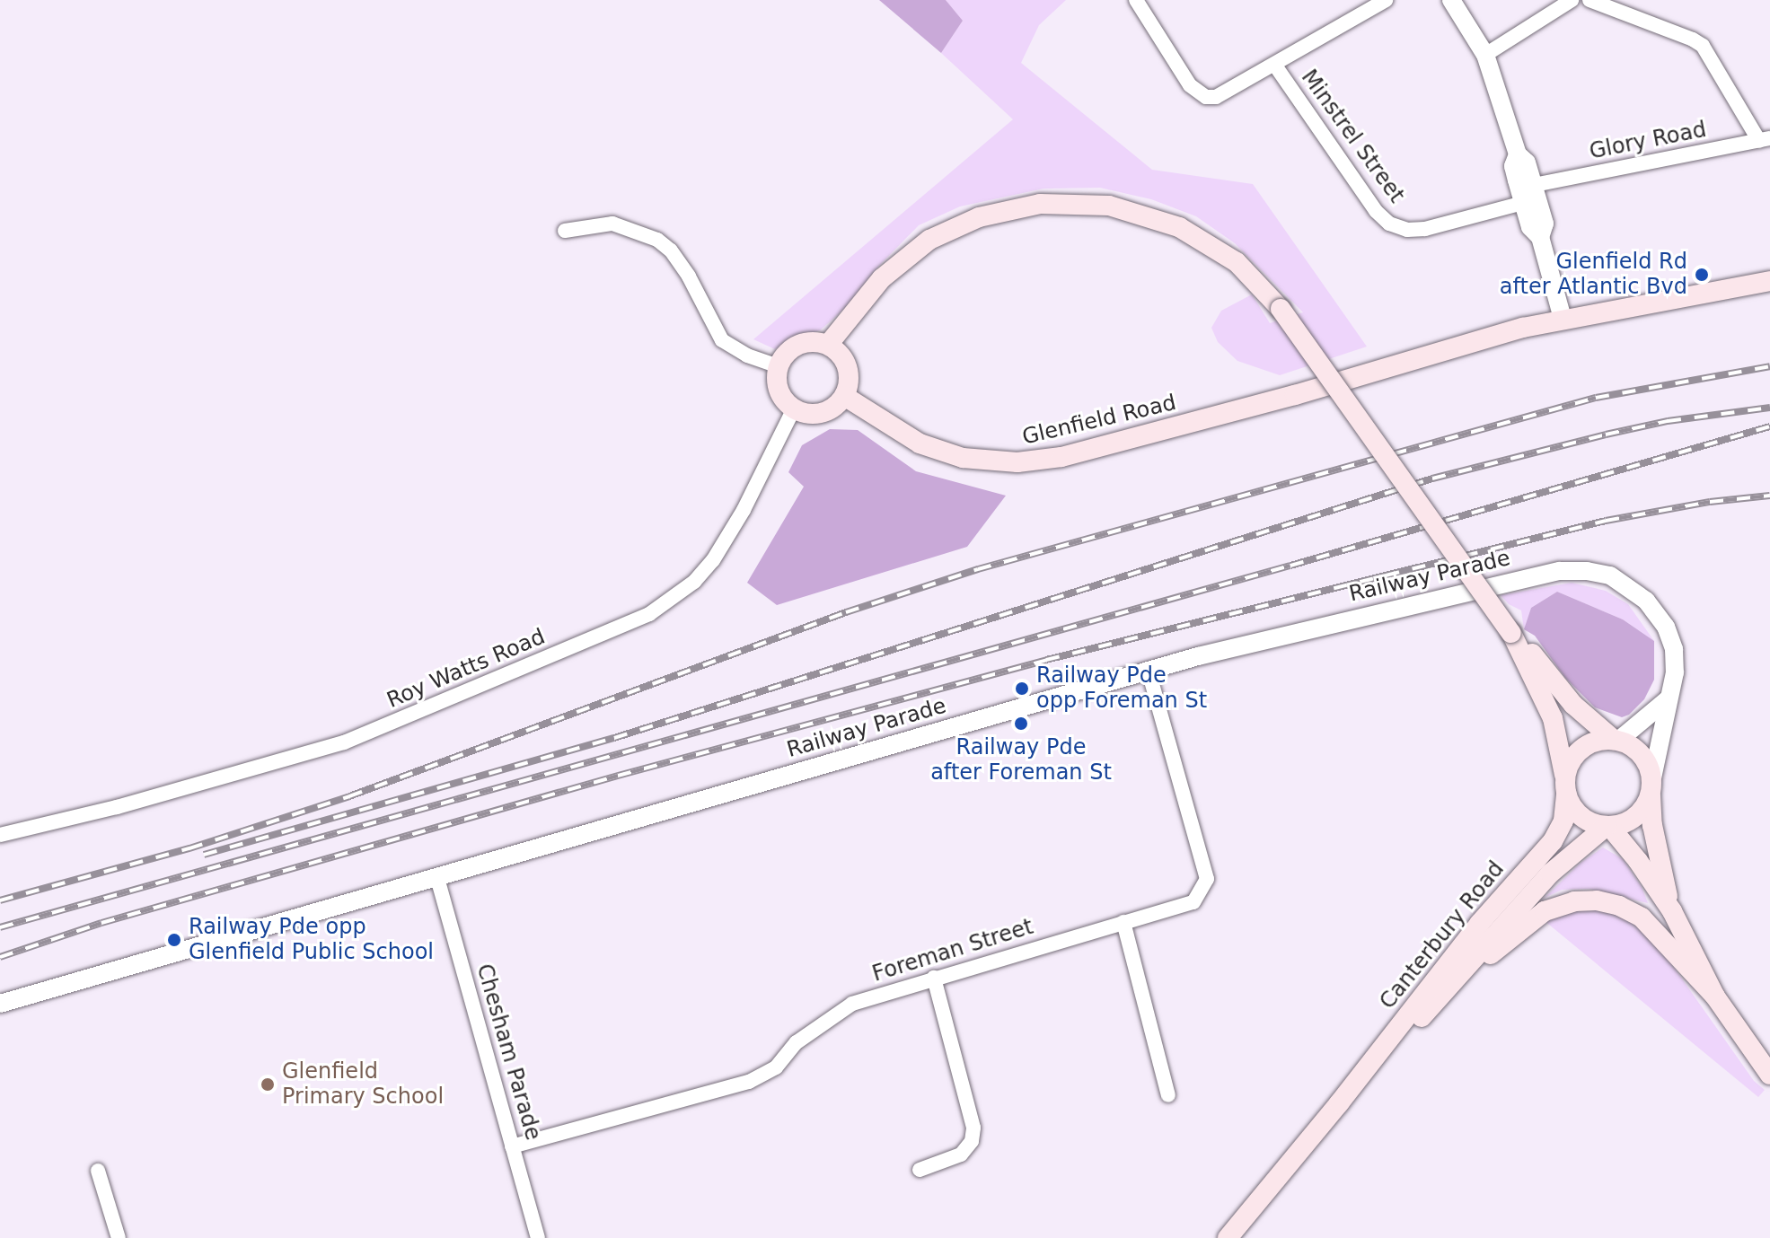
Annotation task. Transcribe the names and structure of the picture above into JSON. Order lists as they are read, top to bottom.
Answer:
{
  "streets": {
    "main road": ["Glenfield Road", "Canterbury Road"],
    "street": [
      "Minstrel Street",
      "Glory Road",
      "Railway Parade",
      "Roy Watts Road",
      "Foreman Street",
      "Chesham Parade"
    ]
  },
  "crossings": [
    ["Glenfield Road", "Roy Watts Road"],
    ["Railway Parade", "Canterbury Road"],
    ["Railway Parade", "Foreman Street"],
    ["Railway Parade", "Chesham Parade"],
    ["Foreman Street", "Chesham Parade"]
  ],
  "places": [
    "Glenfield Rd after Atlantic Bvd",
    "Railway Pde opp Foreman St",
    "Railway Pde after Foreman St",
    "Railway Pde opp Glenfield Public School",
    "Glenfield Primary School"
  ]
}
